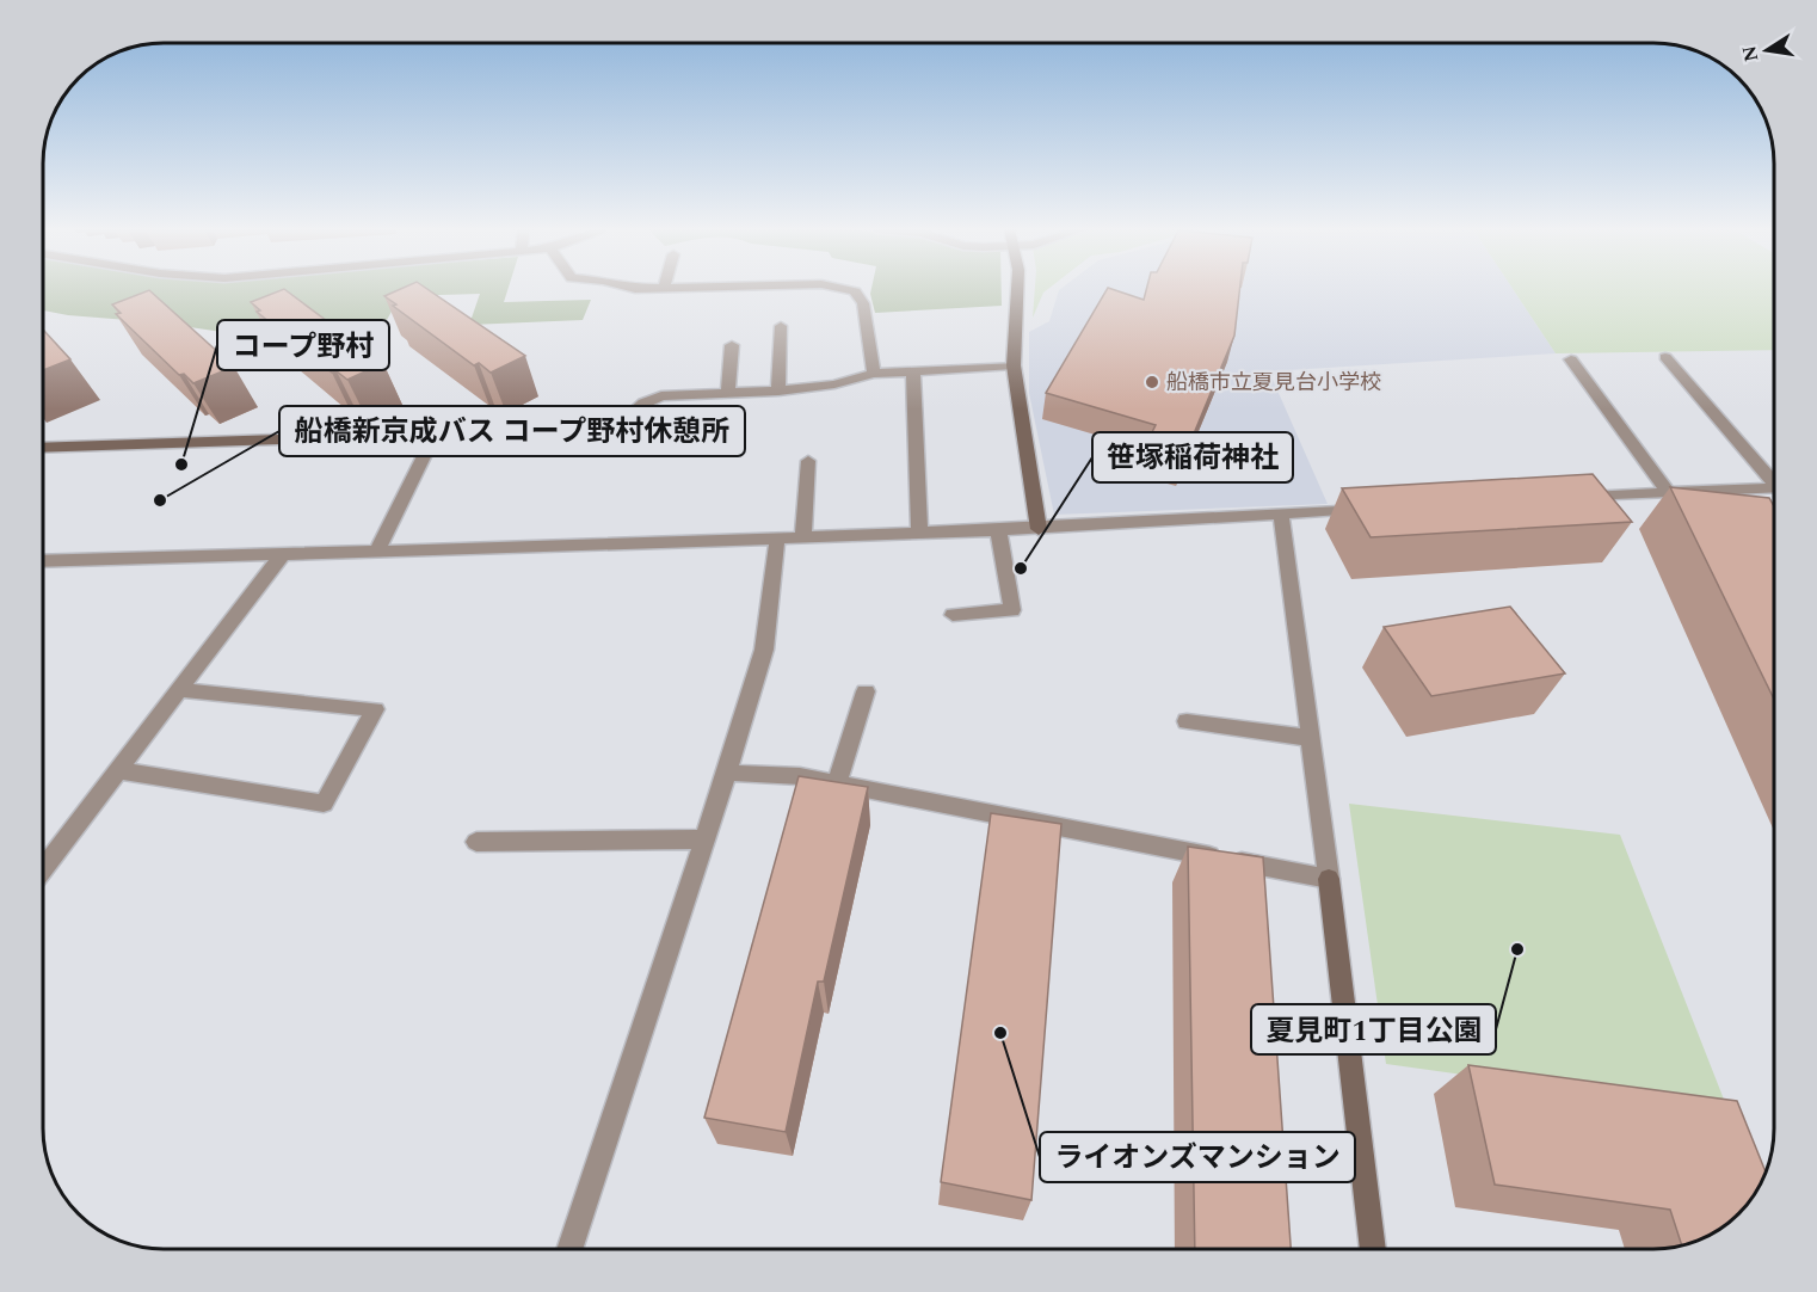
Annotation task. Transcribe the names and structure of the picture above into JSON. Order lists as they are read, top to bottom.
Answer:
{
  "places": [
    "船橋市立夏見台小学校",
    "コープ野村",
    "船橋新京成バス コープ野村休憩所",
    "笹塚稲荷神社",
    "夏見町1丁目公園",
    "ライオンズマンション"
  ],
  "north": "left"
}
